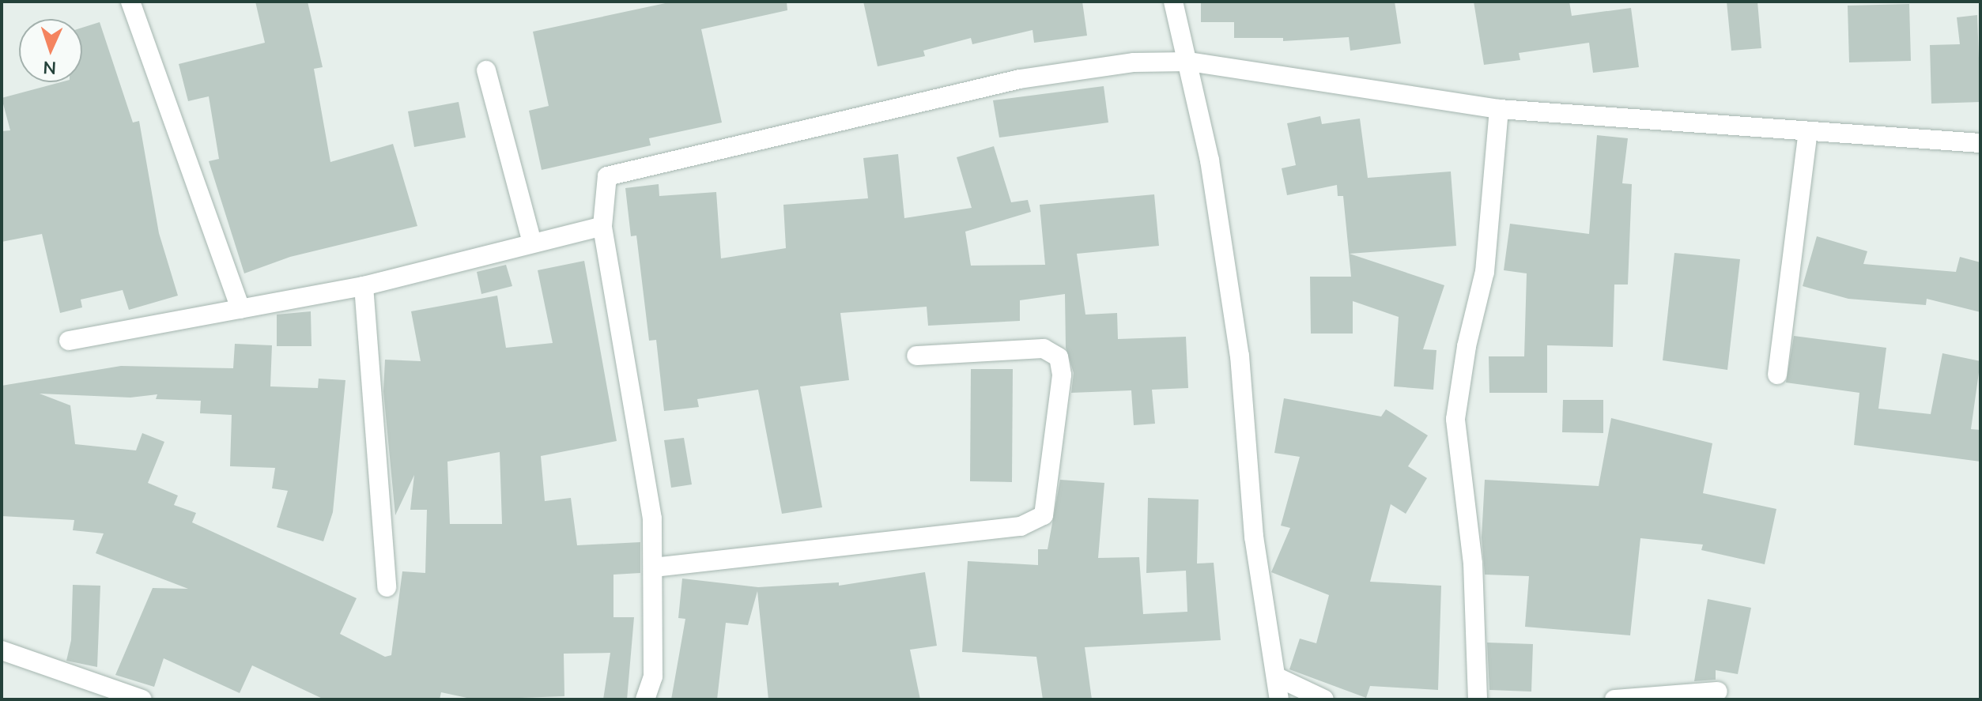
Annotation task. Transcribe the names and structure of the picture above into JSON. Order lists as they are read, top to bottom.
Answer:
{
  "north": "bottom"
}
